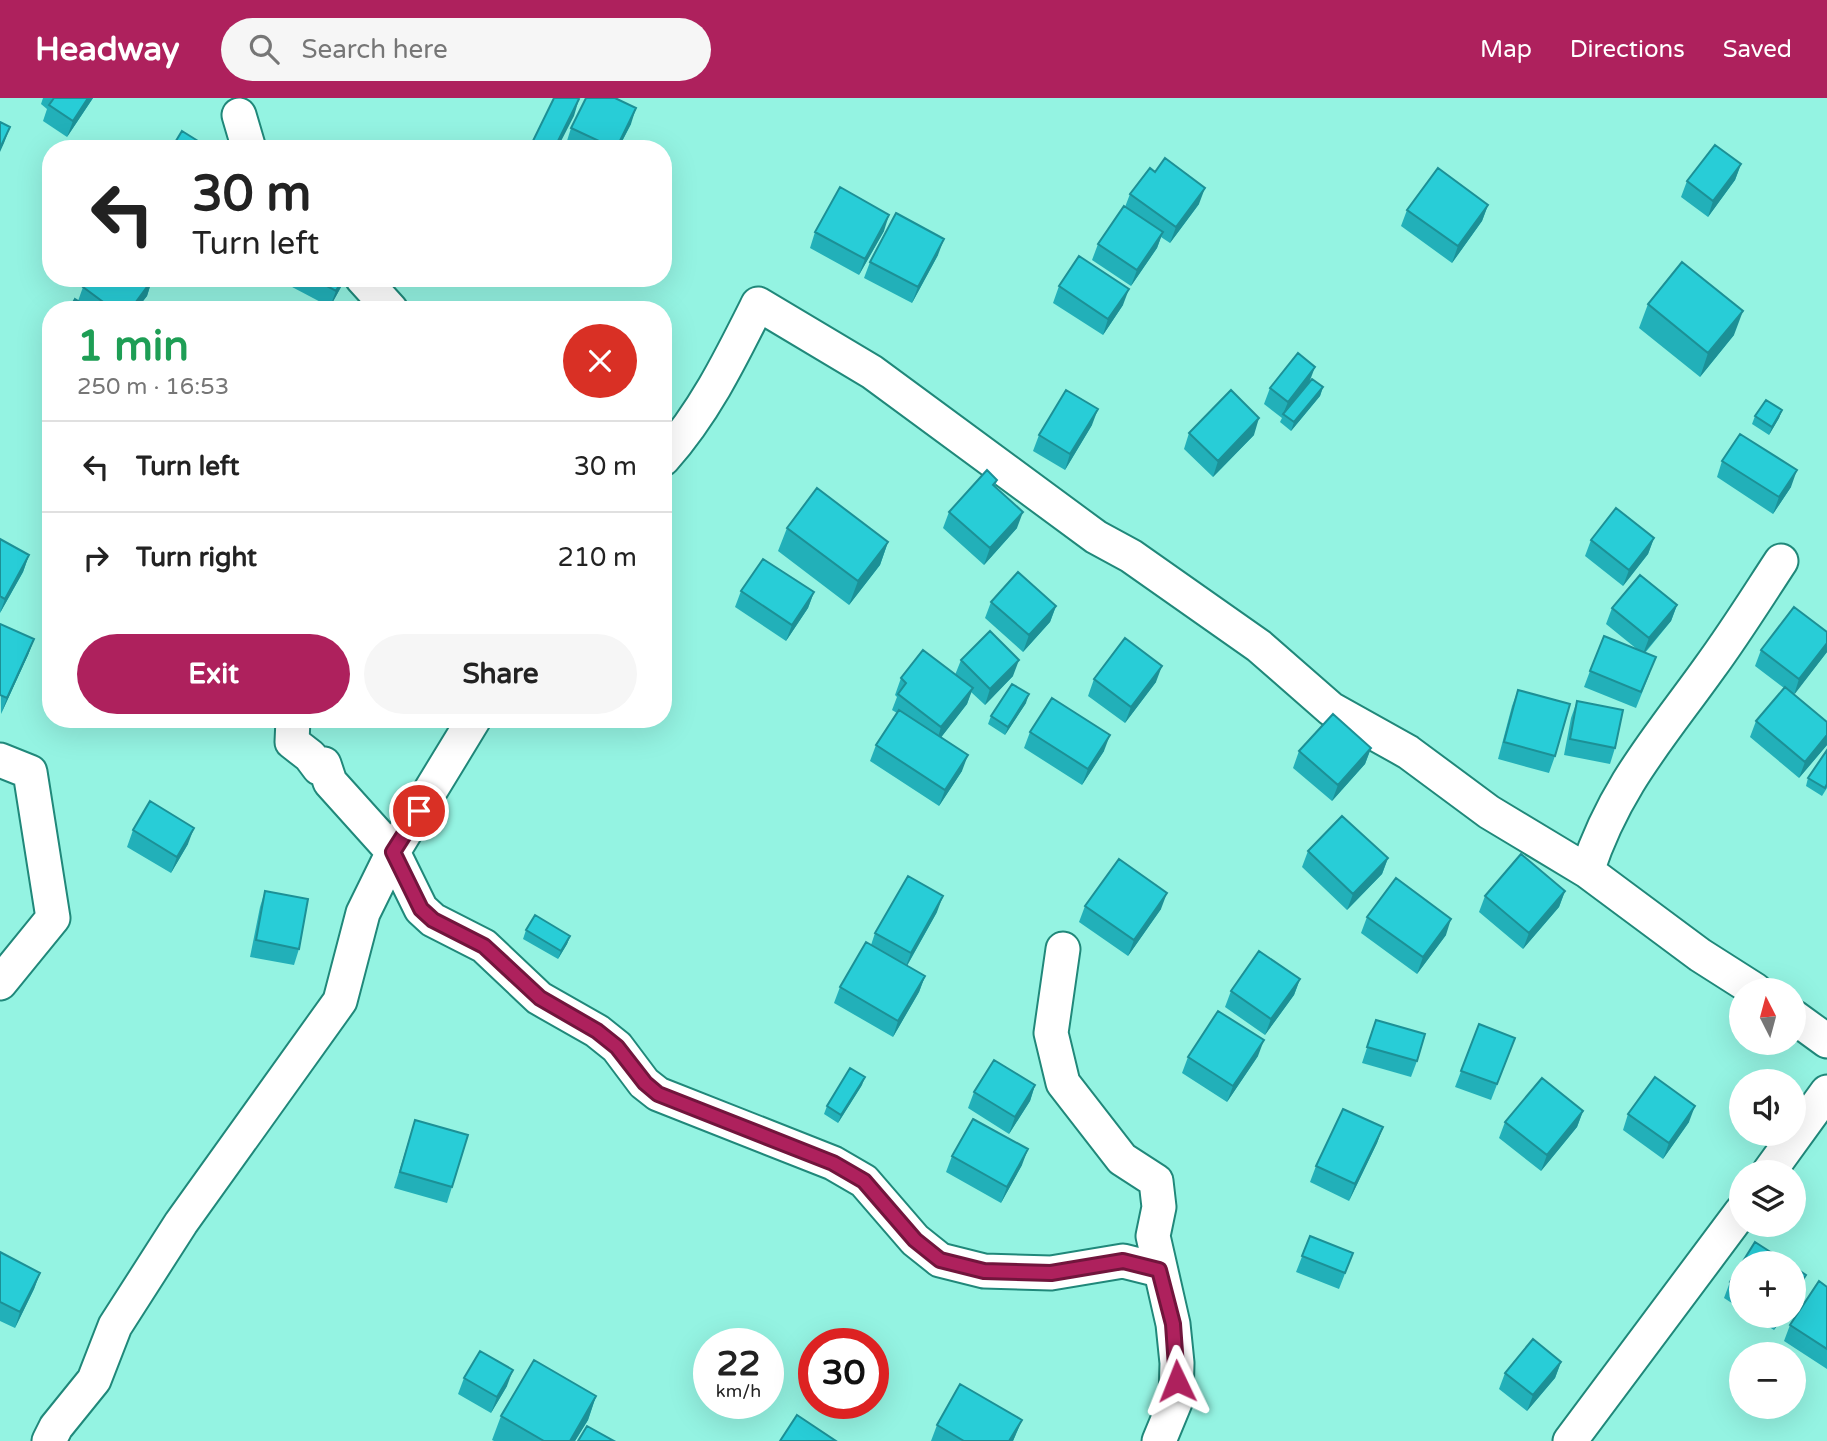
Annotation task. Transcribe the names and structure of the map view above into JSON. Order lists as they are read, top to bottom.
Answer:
{
  "north": "top",
  "page": {
    "header": "Headway",
    "search": "Search here",
    "nav": ["Map", "Directions", "Saved"],
    "turn": ["30 m", "Turn left"],
    "heading": ["1 min", "250 m · 16:53"],
    "list": [
      {
        "name": "Turn left",
        "value": "30 m"
      },
      {
        "name": "Turn right",
        "value": "210 m"
      }
    ],
    "buttons": ["Exit", "Share"],
    "map_buttons": ["+", "−"],
    "speed": "22 km/h",
    "limit": "30"
  }
}
